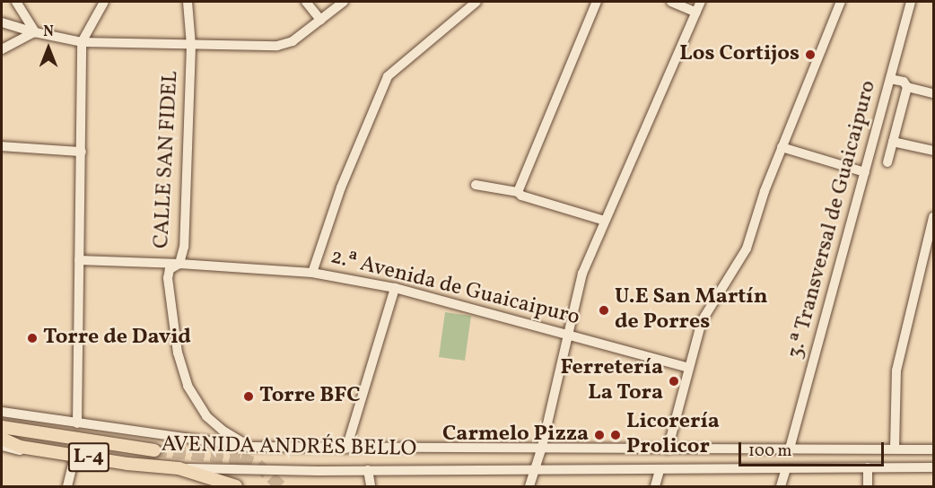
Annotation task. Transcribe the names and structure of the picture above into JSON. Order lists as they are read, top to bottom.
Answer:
{
  "streets": {
    "main road": ["AVENIDA ANDRÉS BELLO", "L-4"],
    "street": ["CALLE SAN FIDEL", "3.ª Transversal de Guaicaipuro", "2.ª Avenida de Guaicaipuro"]
  },
  "crossings": [
    ["CALLE SAN FIDEL", "2.ª Avenida de Guaicaipuro"],
    ["CALLE SAN FIDEL", "AVENIDA ANDRÉS BELLO"],
    ["3.ª Transversal de Guaicaipuro", "AVENIDA ANDRÉS BELLO"],
    ["AVENIDA ANDRÉS BELLO", "L-4"]
  ],
  "places": [
    "Los Cortijos",
    "U.E San Martín de Porres",
    "Torre de David",
    "Ferretería La Tora",
    "Torre BFC",
    "Carmelo Pizza",
    "Licorería Prolicor"
  ],
  "scale_bar": "100 m",
  "north": "top"
}
